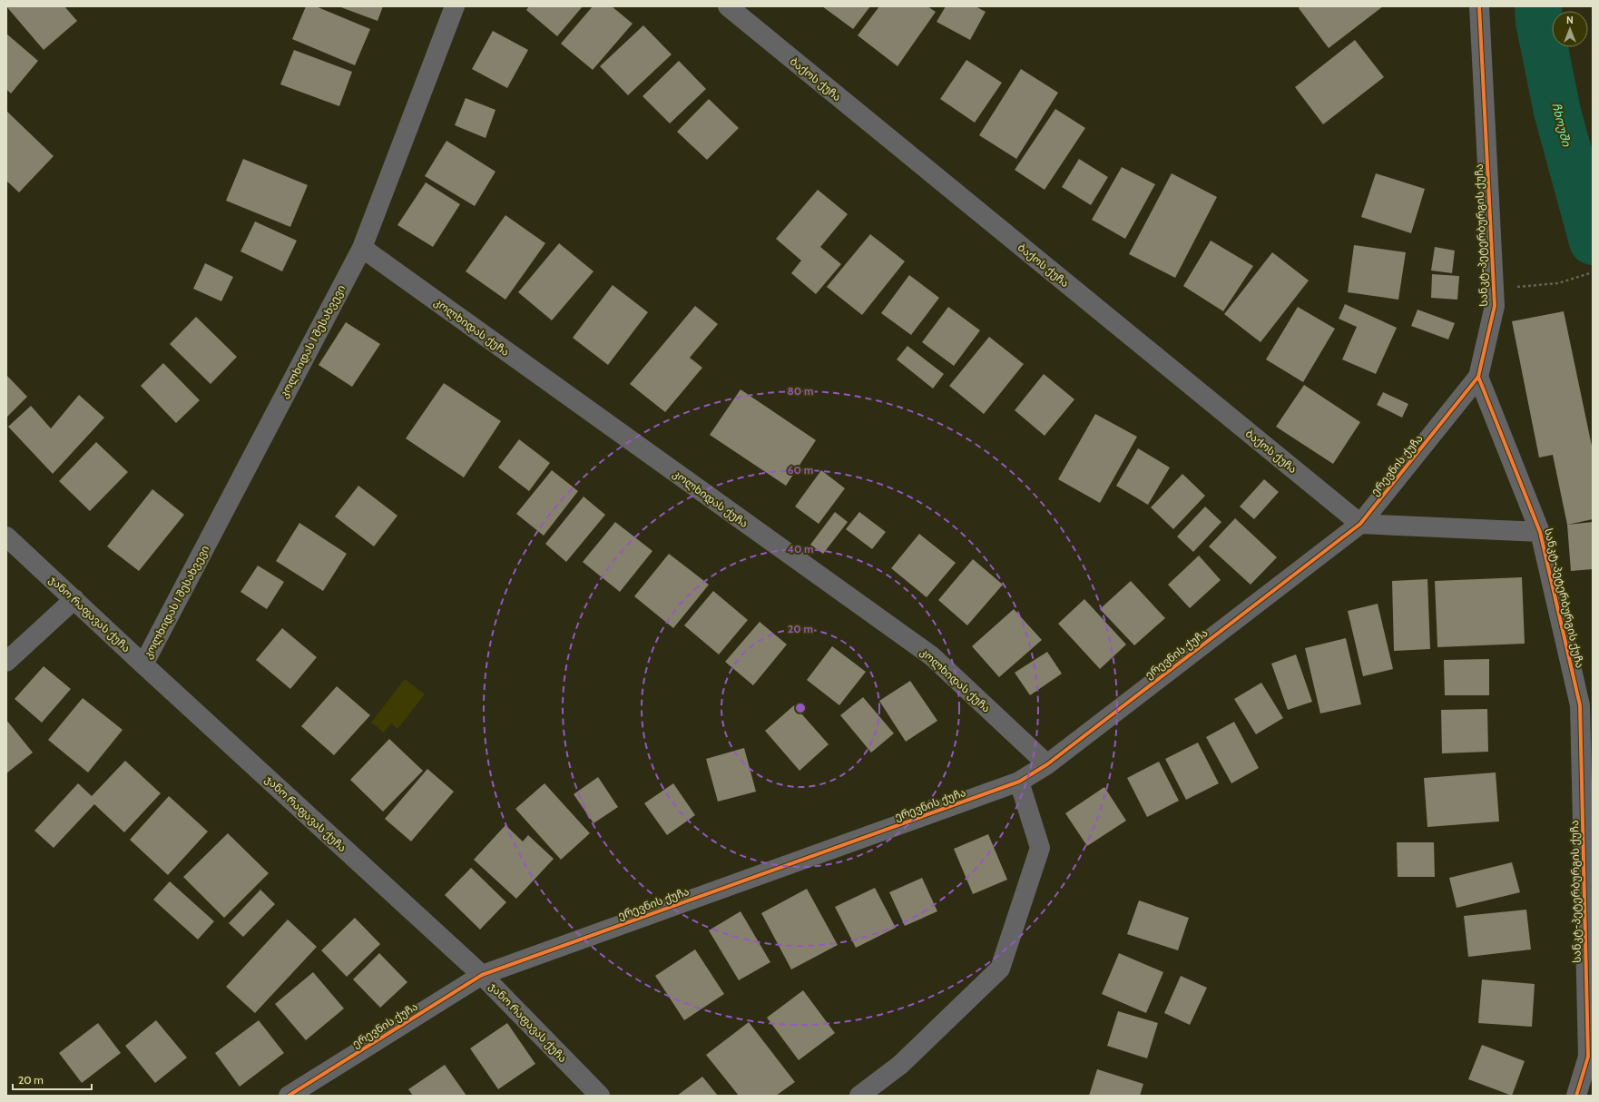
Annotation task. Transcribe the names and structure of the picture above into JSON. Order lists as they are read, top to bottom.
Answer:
{
  "streets": {
    "street": [
      "ბაქოს ქუჩა",
      "სანკტ-პეტერბურგის ქუჩა",
      "კოლხიდას ქუჩა",
      "კოლხიდას I შესახვევი",
      "ერევნის ქუჩა",
      "ჯანო რაფავას ქუჩა"
    ]
  },
  "crossings": [
    ["ბაქოს ქუჩა", "ერევნის ქუჩა"],
    ["სანკტ-პეტერბურგის ქუჩა", "ერევნის ქუჩა"],
    ["კოლხიდას ქუჩა", "კოლხიდას I შესახვევი"],
    ["კოლხიდას ქუჩა", "ერევნის ქუჩა"],
    ["კოლხიდას I შესახვევი", "ჯანო რაფავას ქუჩა"],
    ["ერევნის ქუჩა", "ჯანო რაფავას ქუჩა"]
  ],
  "water": ["ჩხოუში"],
  "scale_bar": "20 m",
  "north": "top",
  "rings": [
    "80 m",
    "60 m",
    "40 m",
    "20 m"
  ]
}
